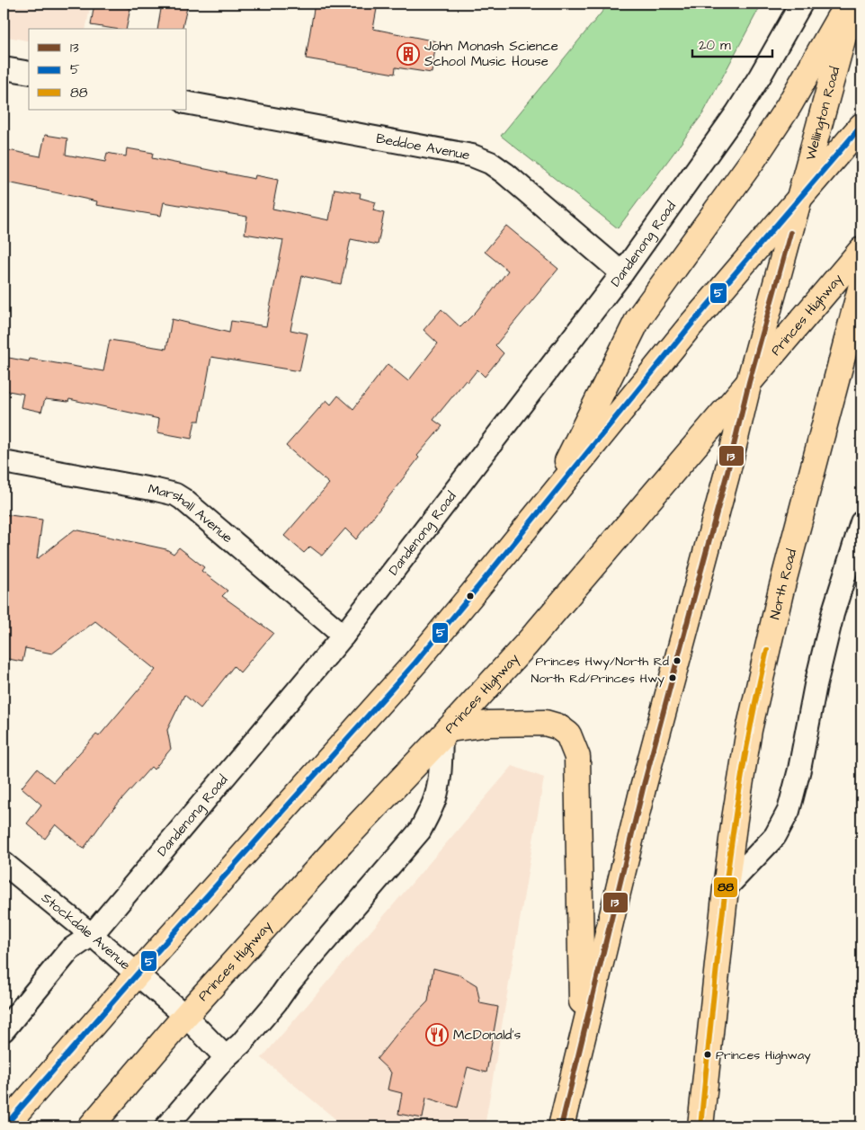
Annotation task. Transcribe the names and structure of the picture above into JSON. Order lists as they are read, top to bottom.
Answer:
{
  "streets": {
    "highway": ["Wellington Road", "Princes Highway", "North Road"],
    "street": [
      "Beddoe Avenue",
      "Dandenong Road",
      "Marshall Avenue",
      "Stockdale Avenue"
    ]
  },
  "crossings": [
    ["Beddoe Avenue", "Dandenong Road"],
    ["Dandenong Road", "Marshall Avenue"],
    ["Dandenong Road", "Stockdale Avenue"],
    ["Princes Highway", "Stockdale Avenue"]
  ],
  "places": {
    "building": ["John Monash Science School Music House"],
    "other": ["Princes Hwy/North Rd", "North Rd/Princes Hwy", "Princes Highway"],
    "restaurant": ["McDonald's"]
  },
  "lines": ["transit line 5", "transit line 13", "transit line 88"],
  "legend": ["13", "5", "88"],
  "scale_bar": "20 m"
}
